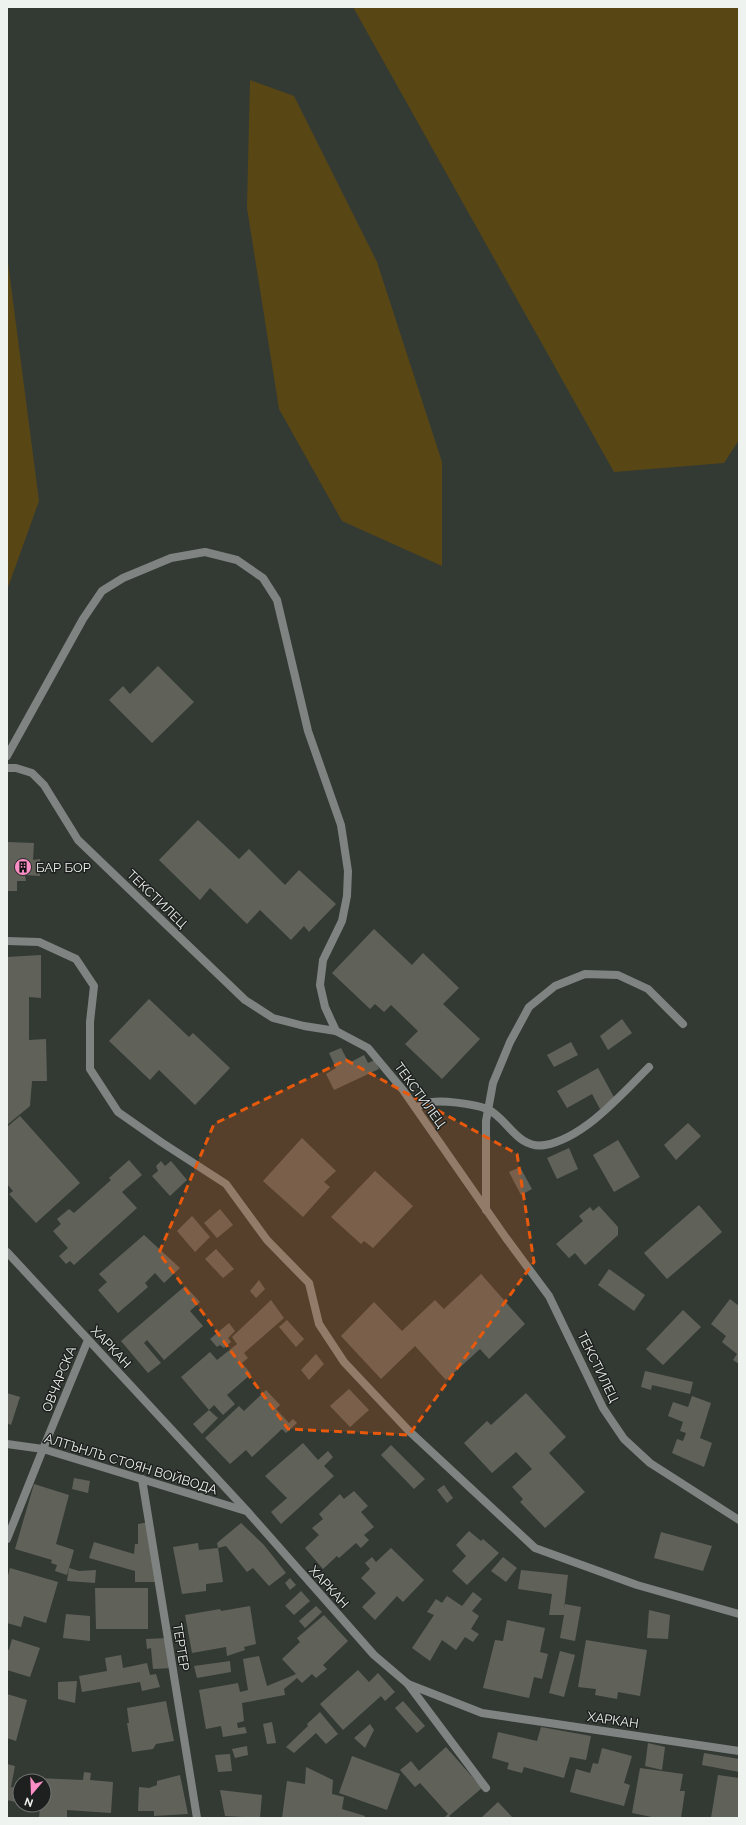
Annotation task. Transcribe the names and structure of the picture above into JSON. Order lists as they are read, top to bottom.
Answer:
{
  "streets": {
    "street": [
      "ТЕКСТИЛЕЦ",
      "ХАРКАН",
      "ОВЧАРСКА",
      "АЛТЪНЛЪ СТОЯН ВОЙВОДА",
      "ТЕРТЕР"
    ]
  },
  "crossings": [
    ["ХАРКАН", "ОВЧАРСКА"],
    ["ХАРКАН", "АЛТЪНЛЪ СТОЯН ВОЙВОДА"],
    ["ОВЧАРСКА", "АЛТЪНЛЪ СТОЯН ВОЙВОДА"],
    ["АЛТЪНЛЪ СТОЯН ВОЙВОДА", "ТЕРТЕР"]
  ],
  "places": {
    "building": ["БАР БОР"]
  },
  "north": "bottom"
}
